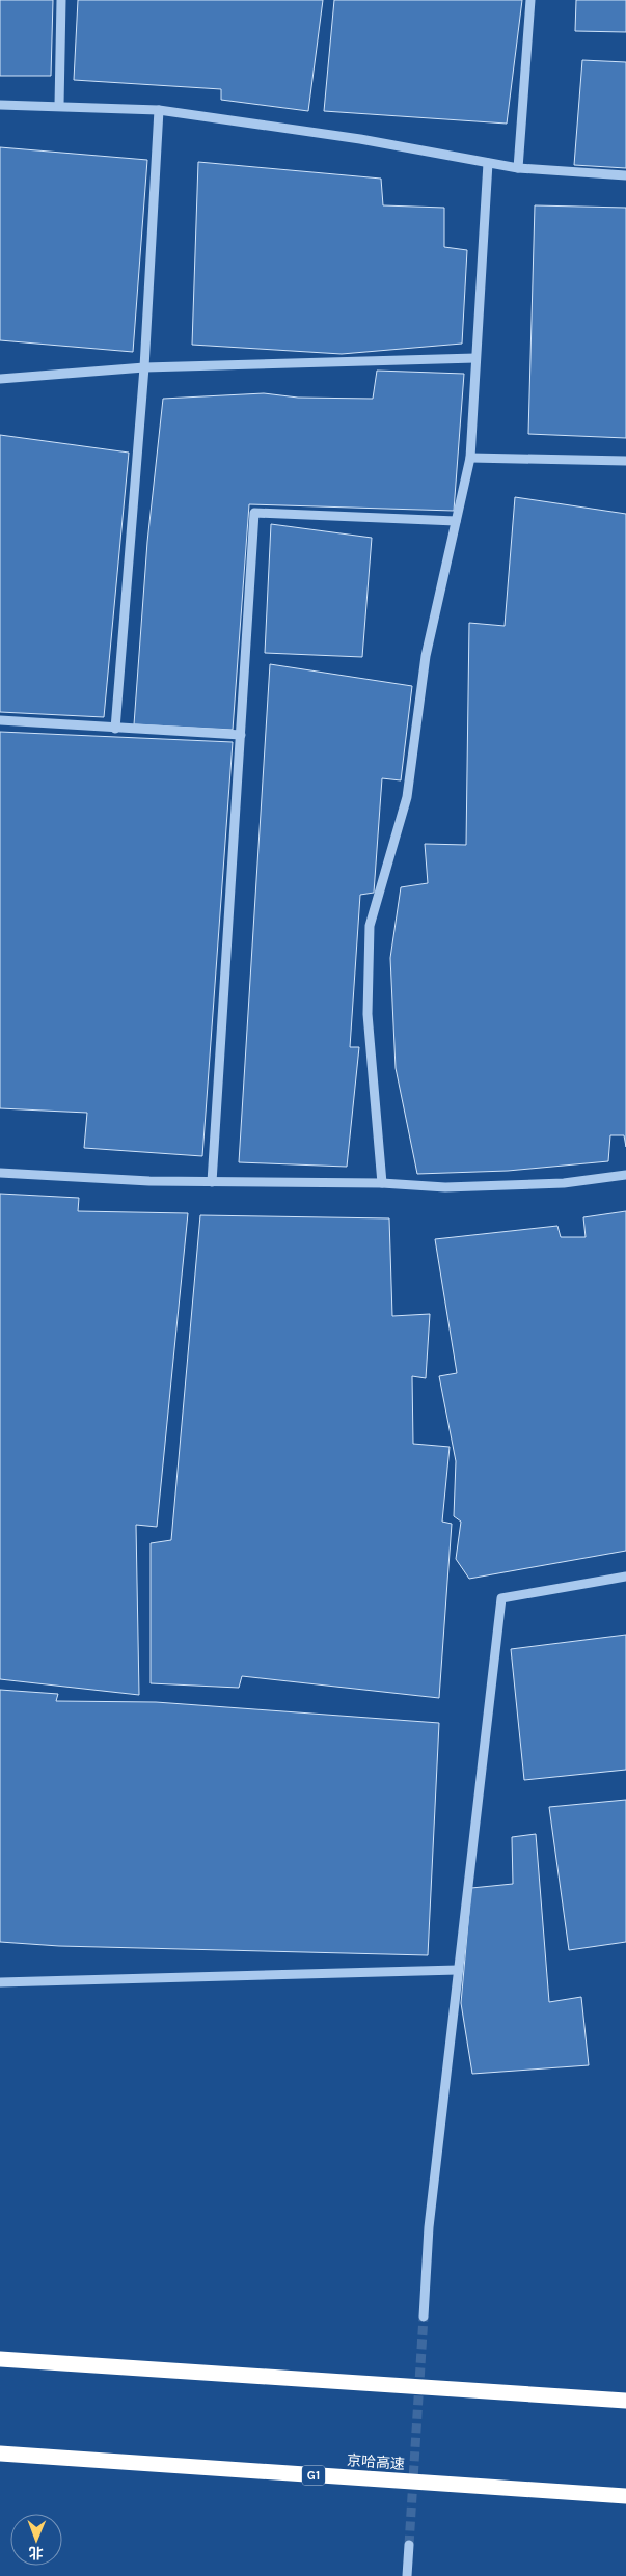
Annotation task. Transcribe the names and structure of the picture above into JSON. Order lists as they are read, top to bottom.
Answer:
{
  "streets": {
    "highway": ["京哈高速", "G1"]
  },
  "north": "bottom"
}
